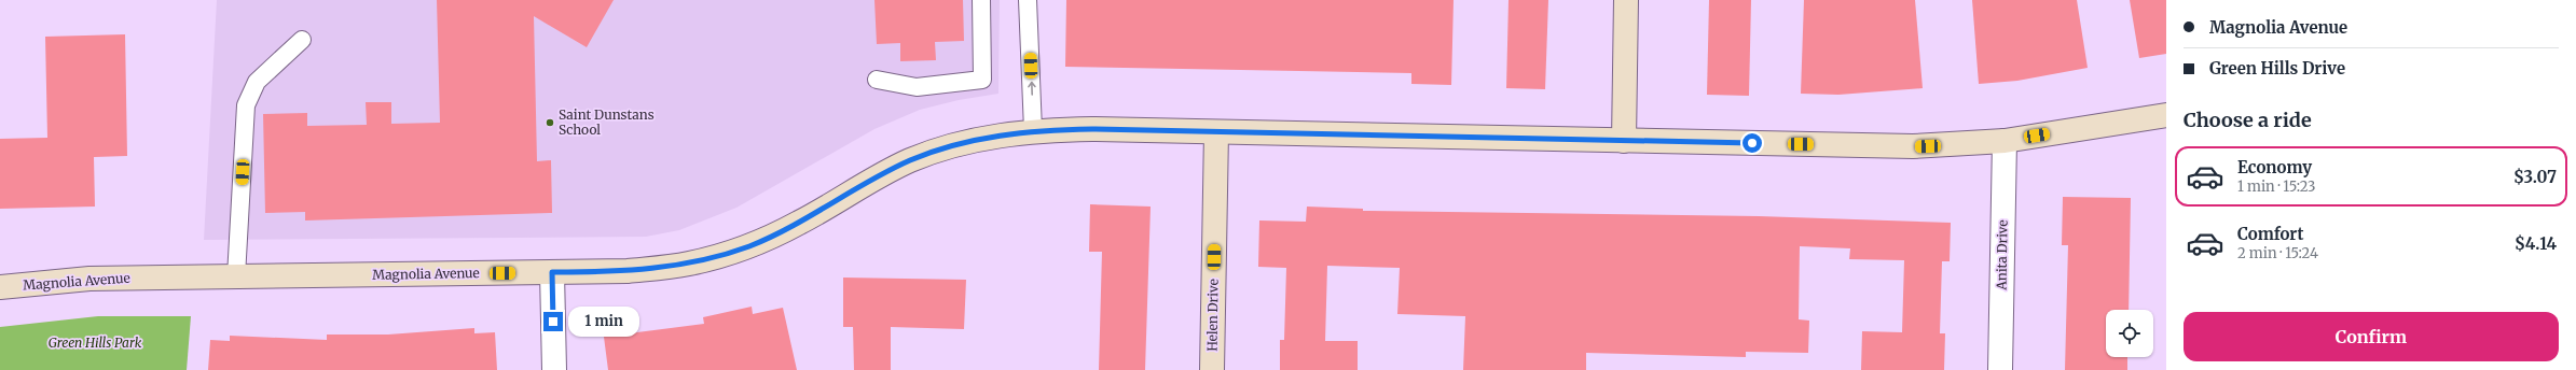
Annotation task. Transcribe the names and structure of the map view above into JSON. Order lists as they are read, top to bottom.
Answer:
{
  "streets": {
    "main road": ["Magnolia Avenue", "Helen Drive"],
    "street": ["Anita Drive"]
  },
  "crossings": [
    ["Anita Drive", "Magnolia Avenue"],
    ["Magnolia Avenue", "Helen Drive"]
  ],
  "parks": ["Green Hills Park"],
  "places": ["Saint Dunstans School"],
  "page": {
    "banner": ["Magnolia Avenue", "Green Hills Drive"],
    "heading": "Choose a ride",
    "list": [
      {
        "name": "Economy",
        "note": "1 min · 15:23",
        "value": "$3.07"
      },
      {
        "name": "Comfort",
        "note": "2 min · 15:24",
        "value": "$4.14"
      }
    ],
    "buttons": "Confirm",
    "bubble": "1 min"
  }
}
